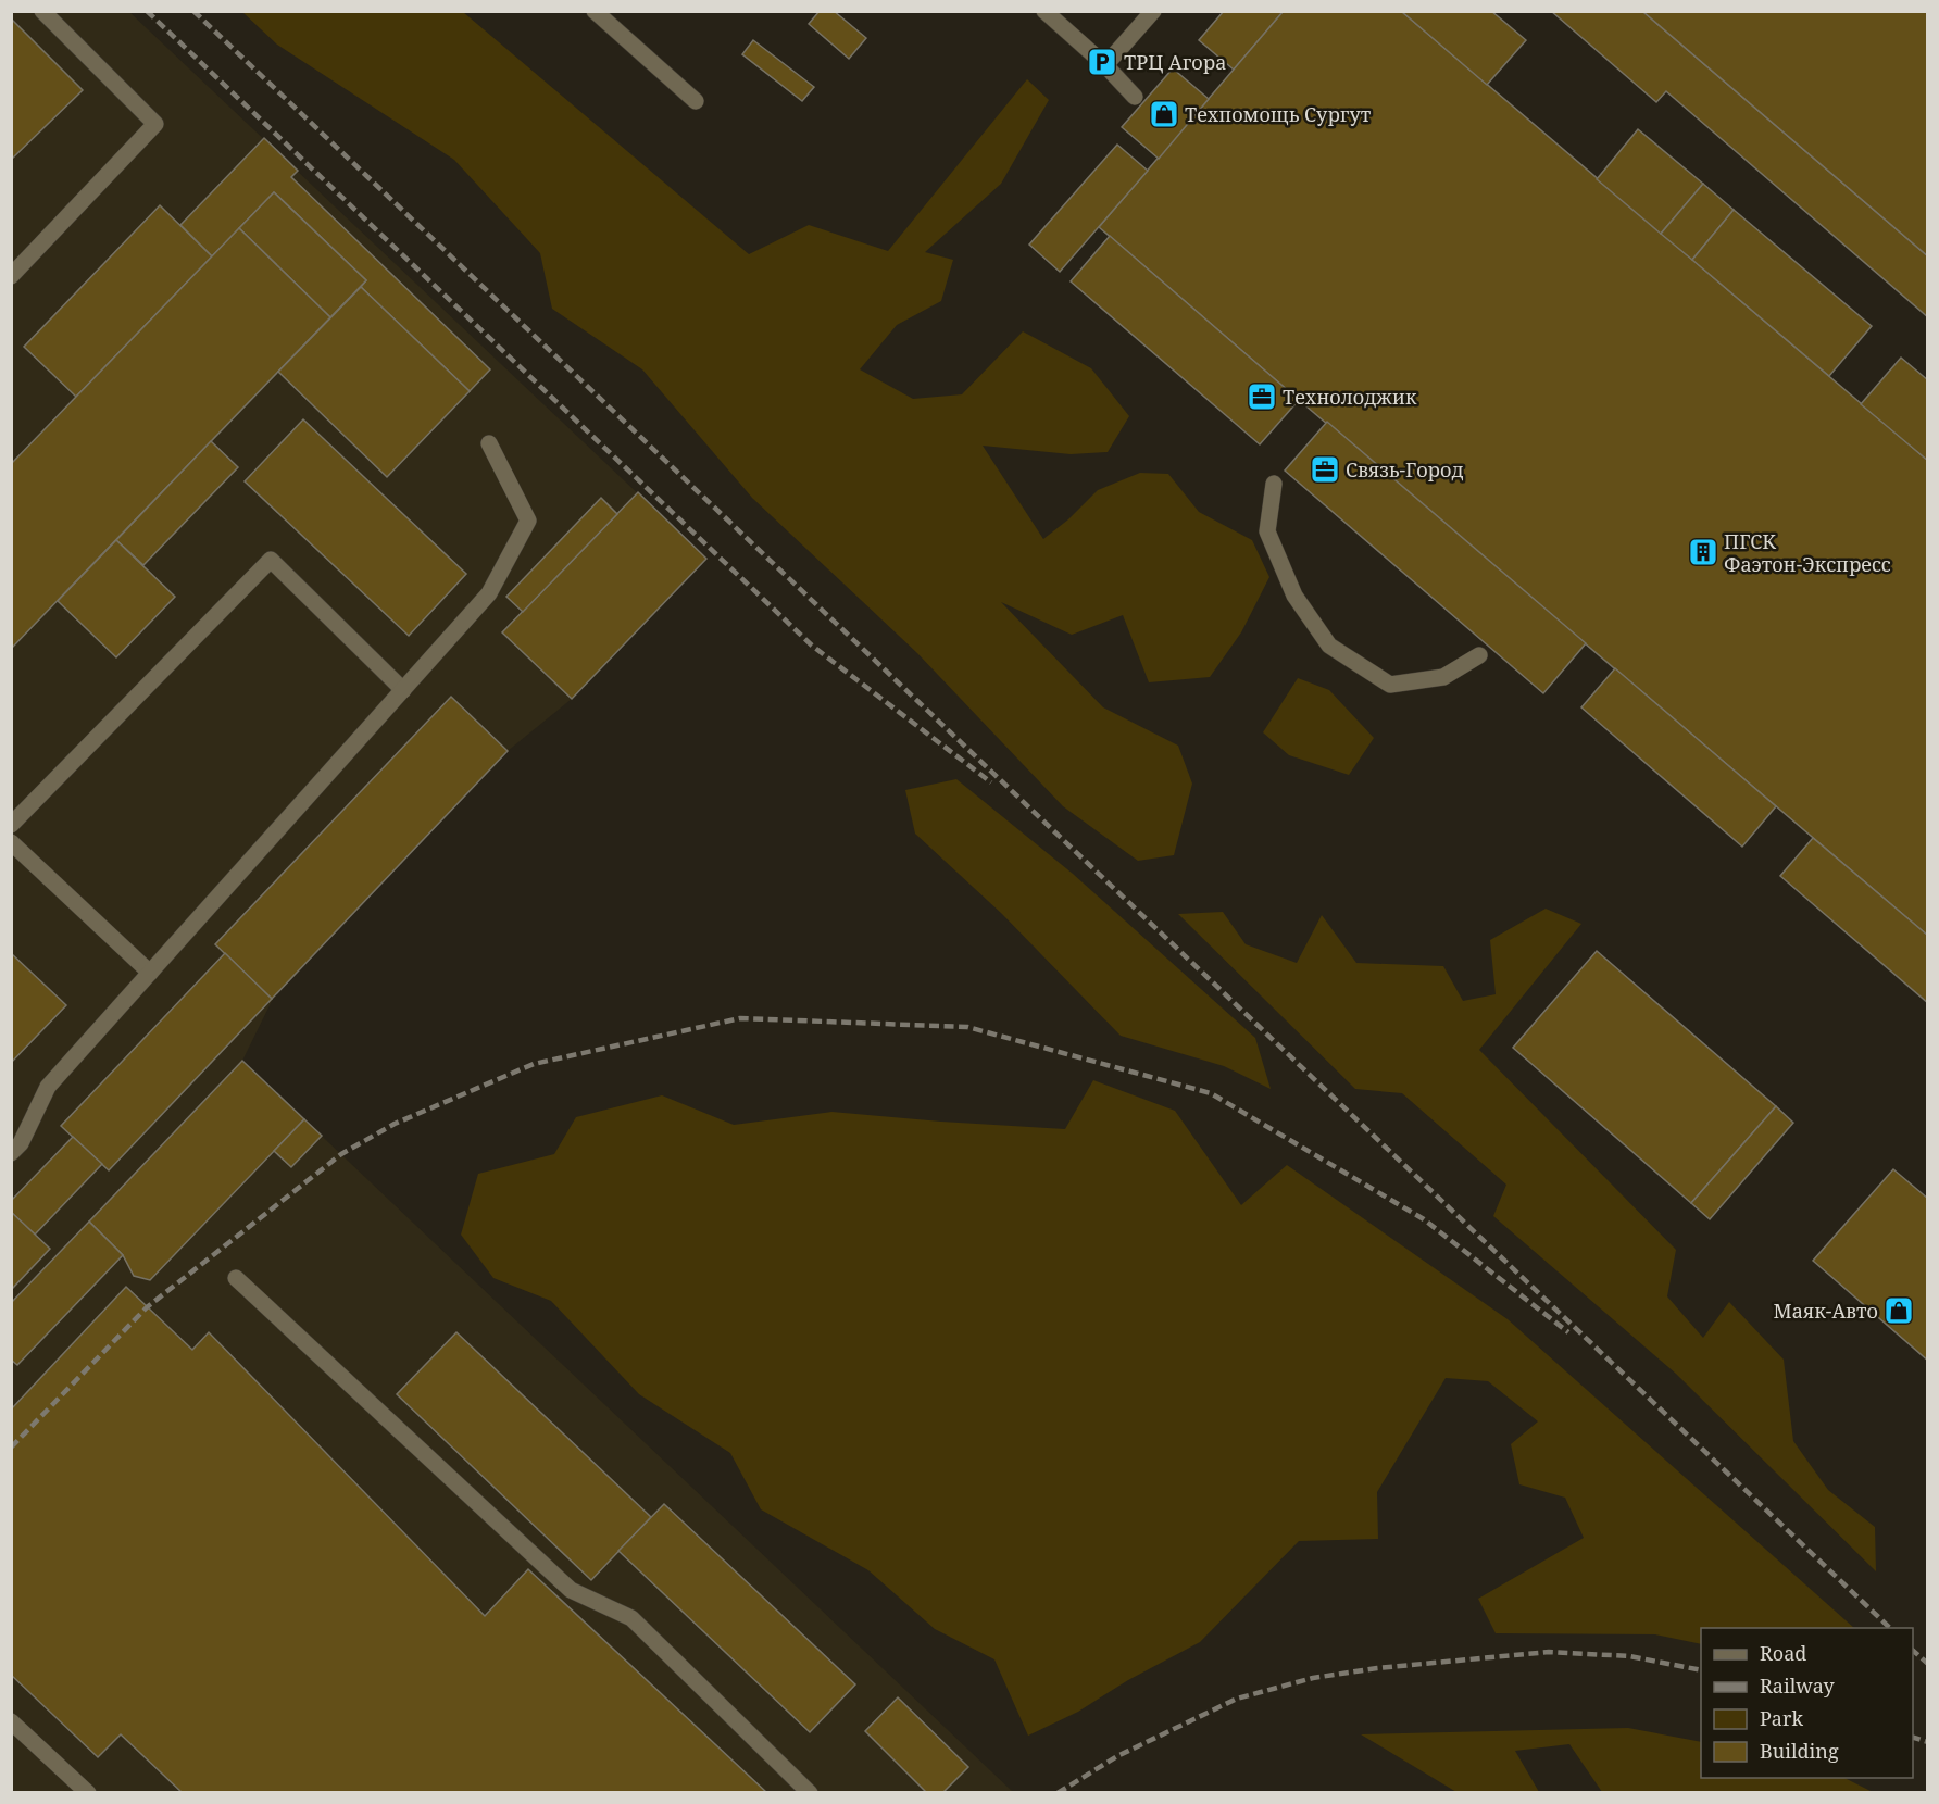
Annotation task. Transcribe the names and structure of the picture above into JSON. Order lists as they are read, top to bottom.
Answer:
{
  "places": {
    "parking": ["ТРЦ Агора"],
    "shop": ["Техпомощь Сургут", "Маяк-Авто"],
    "office": ["Технолоджик", "Связь-Город"],
    "building": ["ПГСК Фаэтон-Экспресс"]
  },
  "legend": [
    "Road",
    "Railway",
    "Park",
    "Building"
  ]
}
